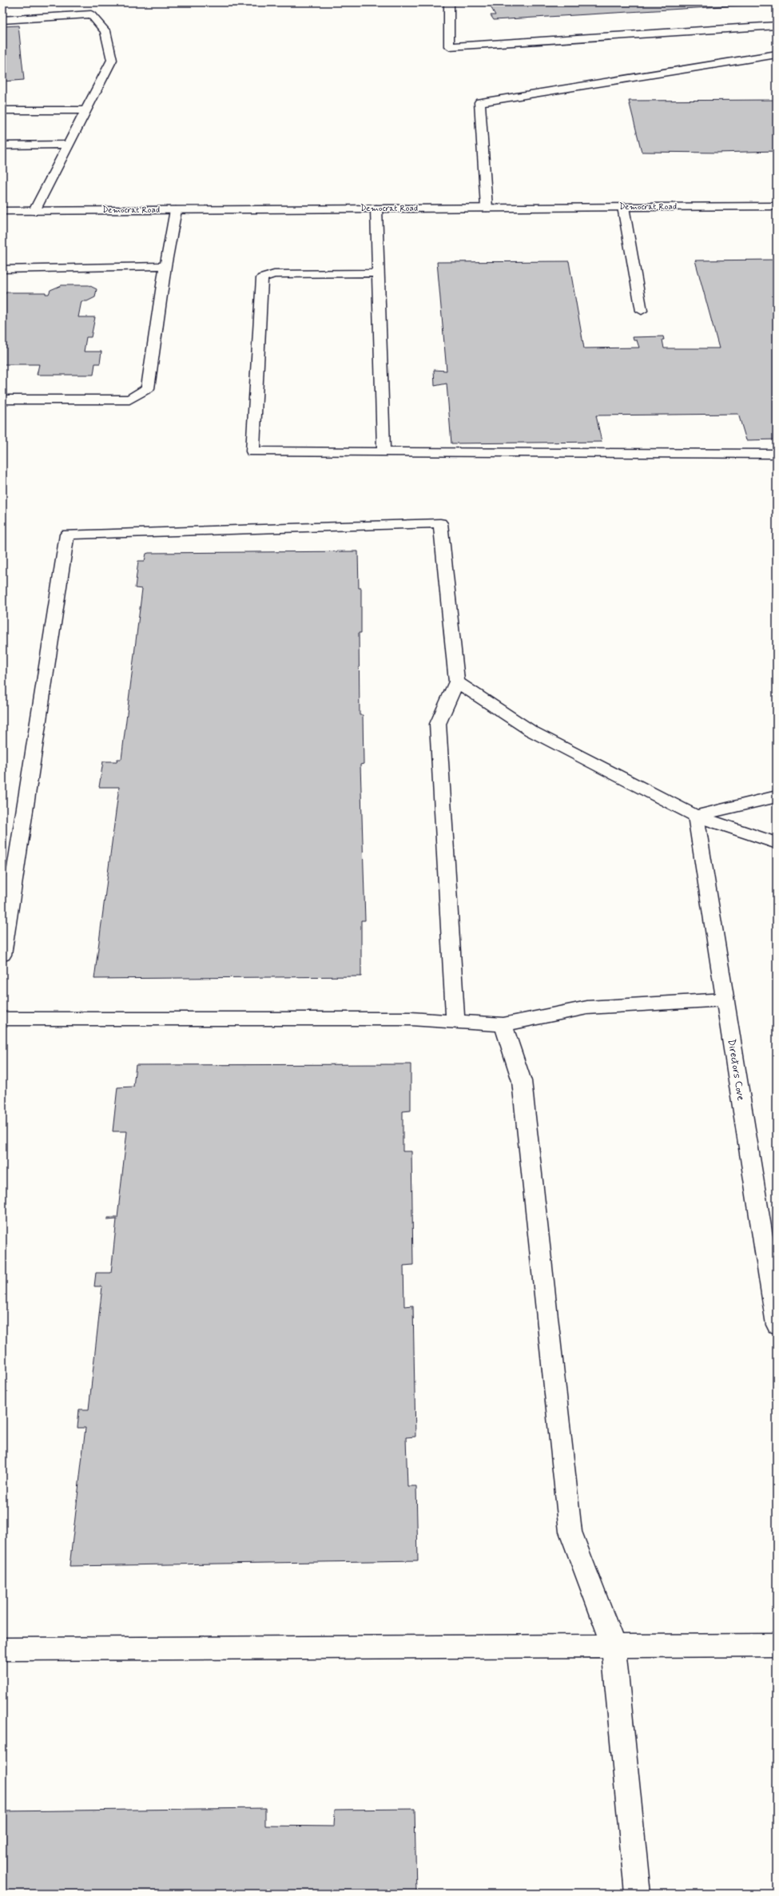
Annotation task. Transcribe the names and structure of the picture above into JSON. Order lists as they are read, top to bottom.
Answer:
{
  "streets": {
    "street": ["Democrat Road", "Directors Cove"]
  }
}
